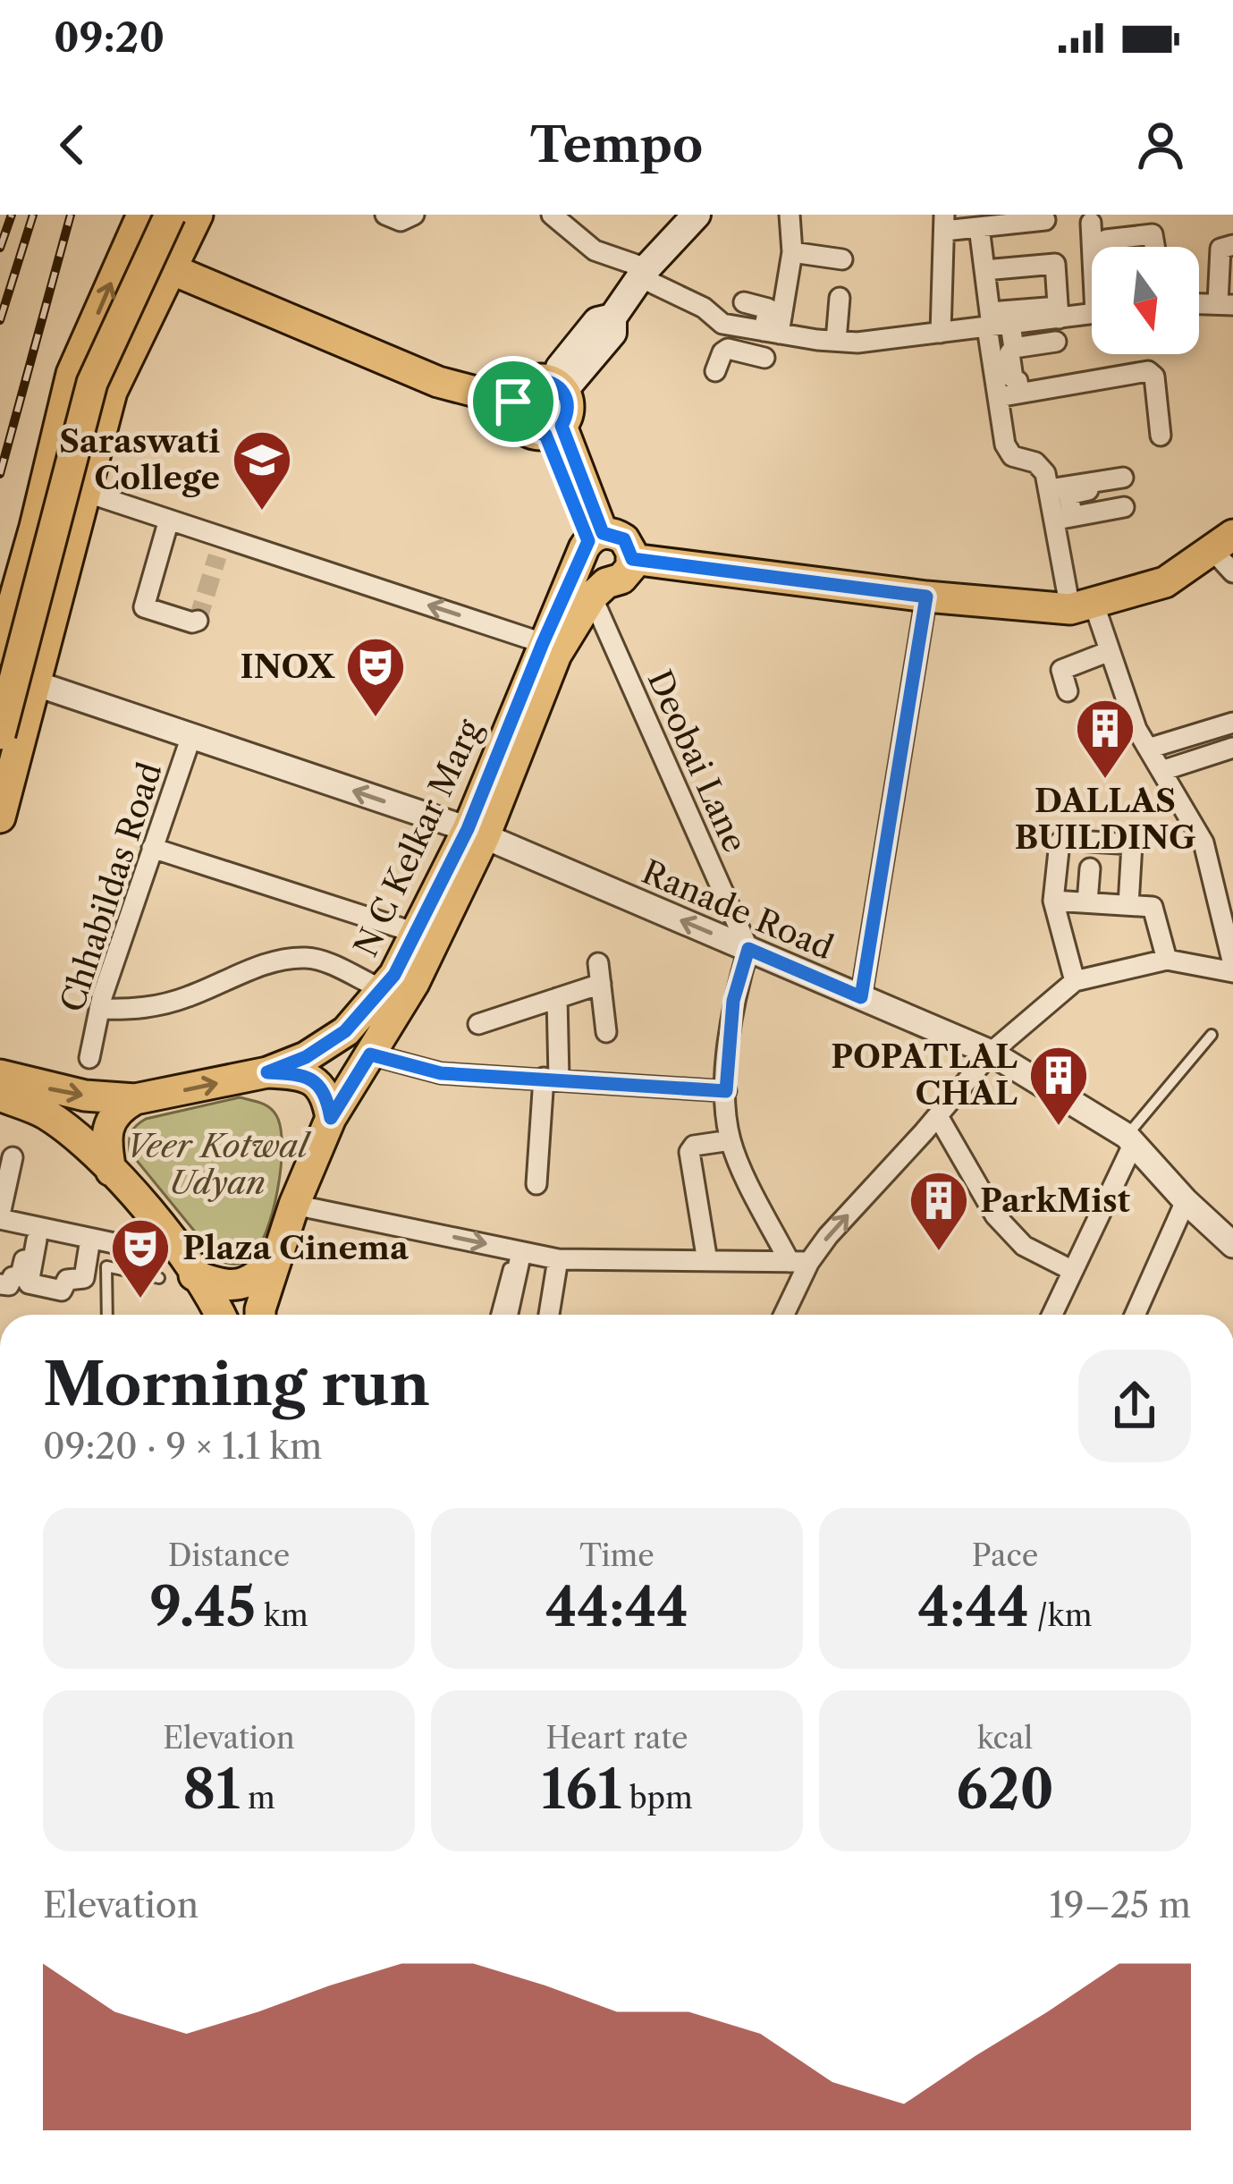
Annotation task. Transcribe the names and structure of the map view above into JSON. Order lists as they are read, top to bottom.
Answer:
{
  "streets": {
    "main road": ["N C Kelkar Marg"],
    "street": ["Deobai Lane", "Chhabildas Road", "Ranade Road"]
  },
  "crossings": [
    ["Deobai Lane", "N C Kelkar Marg"],
    ["Deobai Lane", "Ranade Road"],
    ["N C Kelkar Marg", "Ranade Road"],
    ["Chhabildas Road", "Ranade Road"]
  ],
  "parks": ["Veer Kotwal Udyan"],
  "places": {
    "school or university": ["Saraswati College"],
    "theatre": ["INOX", "Plaza Cinema"],
    "building": ["DALLAS BUILDING", "POPATLAL CHAL", "ParkMist"]
  },
  "north": "bottom",
  "page": {
    "status": "09:20",
    "header": "Tempo",
    "heading": ["Morning run", "09:20 · 9 × 1.1 km"],
    "stats": [
      ["Distance", "9.45 km"],
      ["Time", "44:44"],
      ["Pace", "4:44 /km"],
      ["Elevation", "81 m"],
      ["Heart rate", "161 bpm"],
      ["kcal", "620"]
    ],
    "chart": ["Elevation", "19–25 m"]
  }
}
